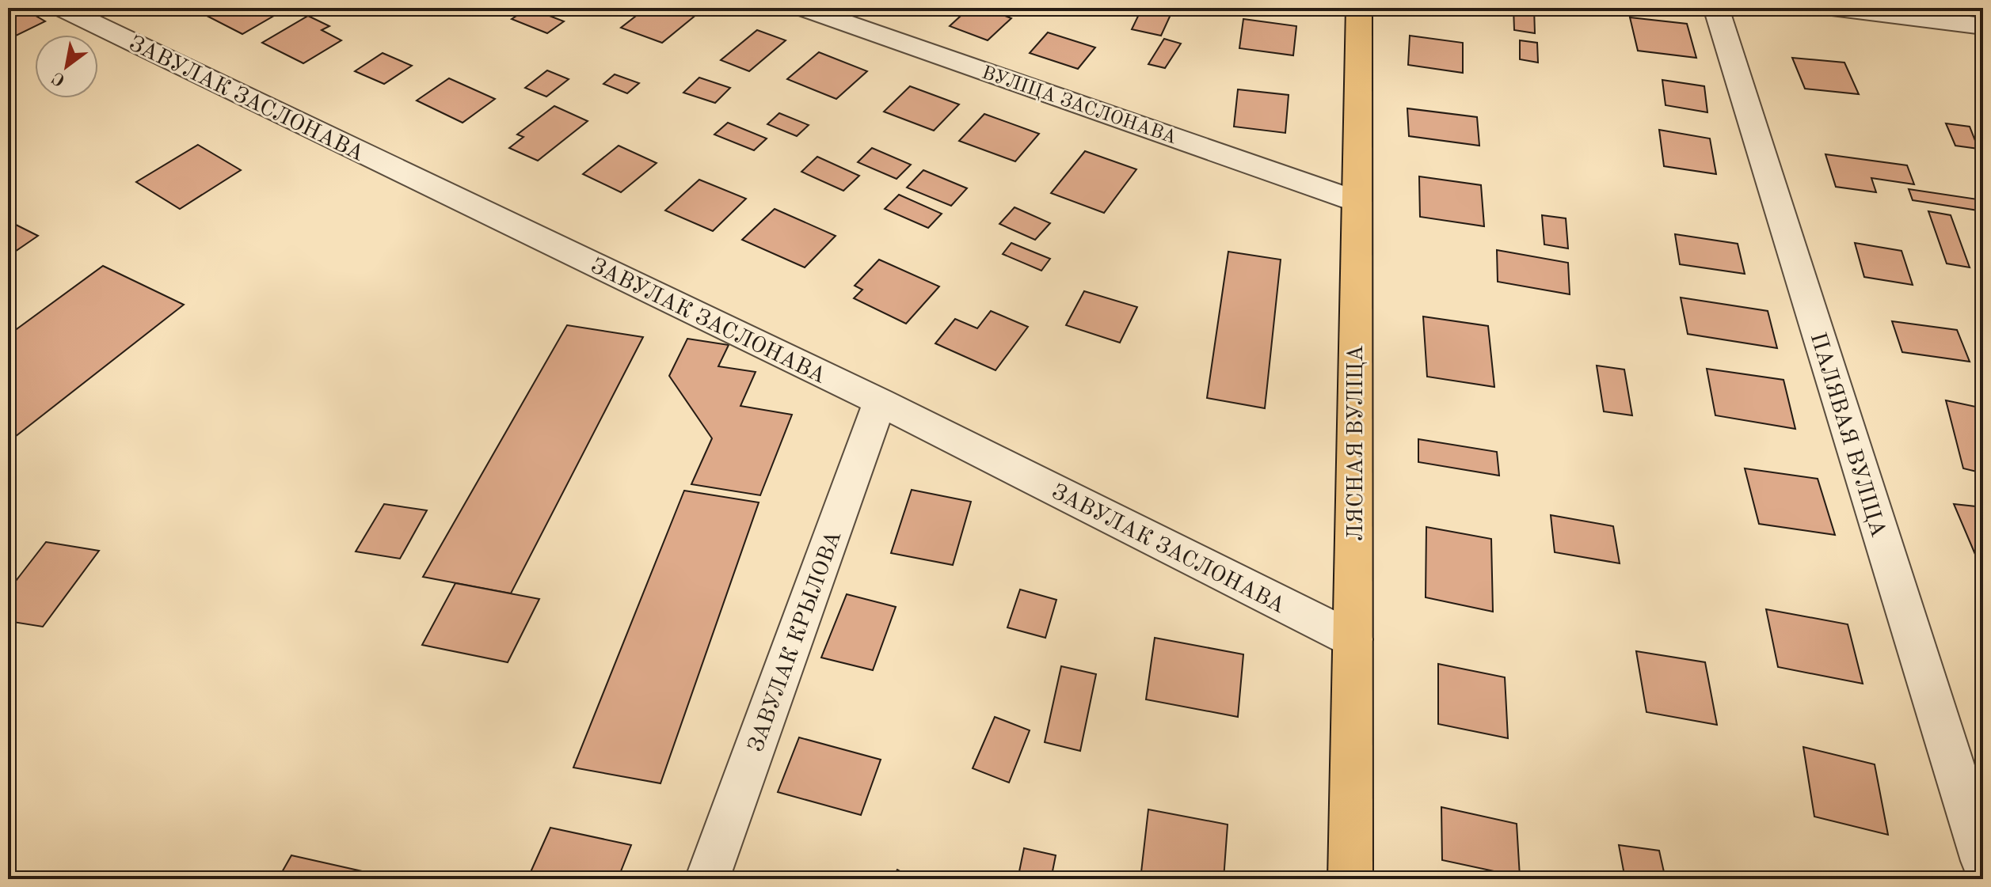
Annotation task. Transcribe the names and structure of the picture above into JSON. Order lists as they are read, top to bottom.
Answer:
{
  "streets": {
    "main road": ["ЛЯСНАЯ ВУЛІЦА"],
    "street": [
      "ЗАВУЛАК ЗАСЛОНАВА",
      "ВУЛІЦА ЗАСЛОНАВА",
      "ПАЛЯВАЯ ВУЛІЦА",
      "ЗАВУЛАК КРЫЛОВА"
    ]
  },
  "crossings": [
    ["ЗАВУЛАК ЗАСЛОНАВА", "ЛЯСНАЯ ВУЛІЦА"],
    ["ЗАВУЛАК ЗАСЛОНАВА", "ЗАВУЛАК КРЫЛОВА"],
    ["ВУЛІЦА ЗАСЛОНАВА", "ЛЯСНАЯ ВУЛІЦА"]
  ],
  "north": "bottom left"
}
